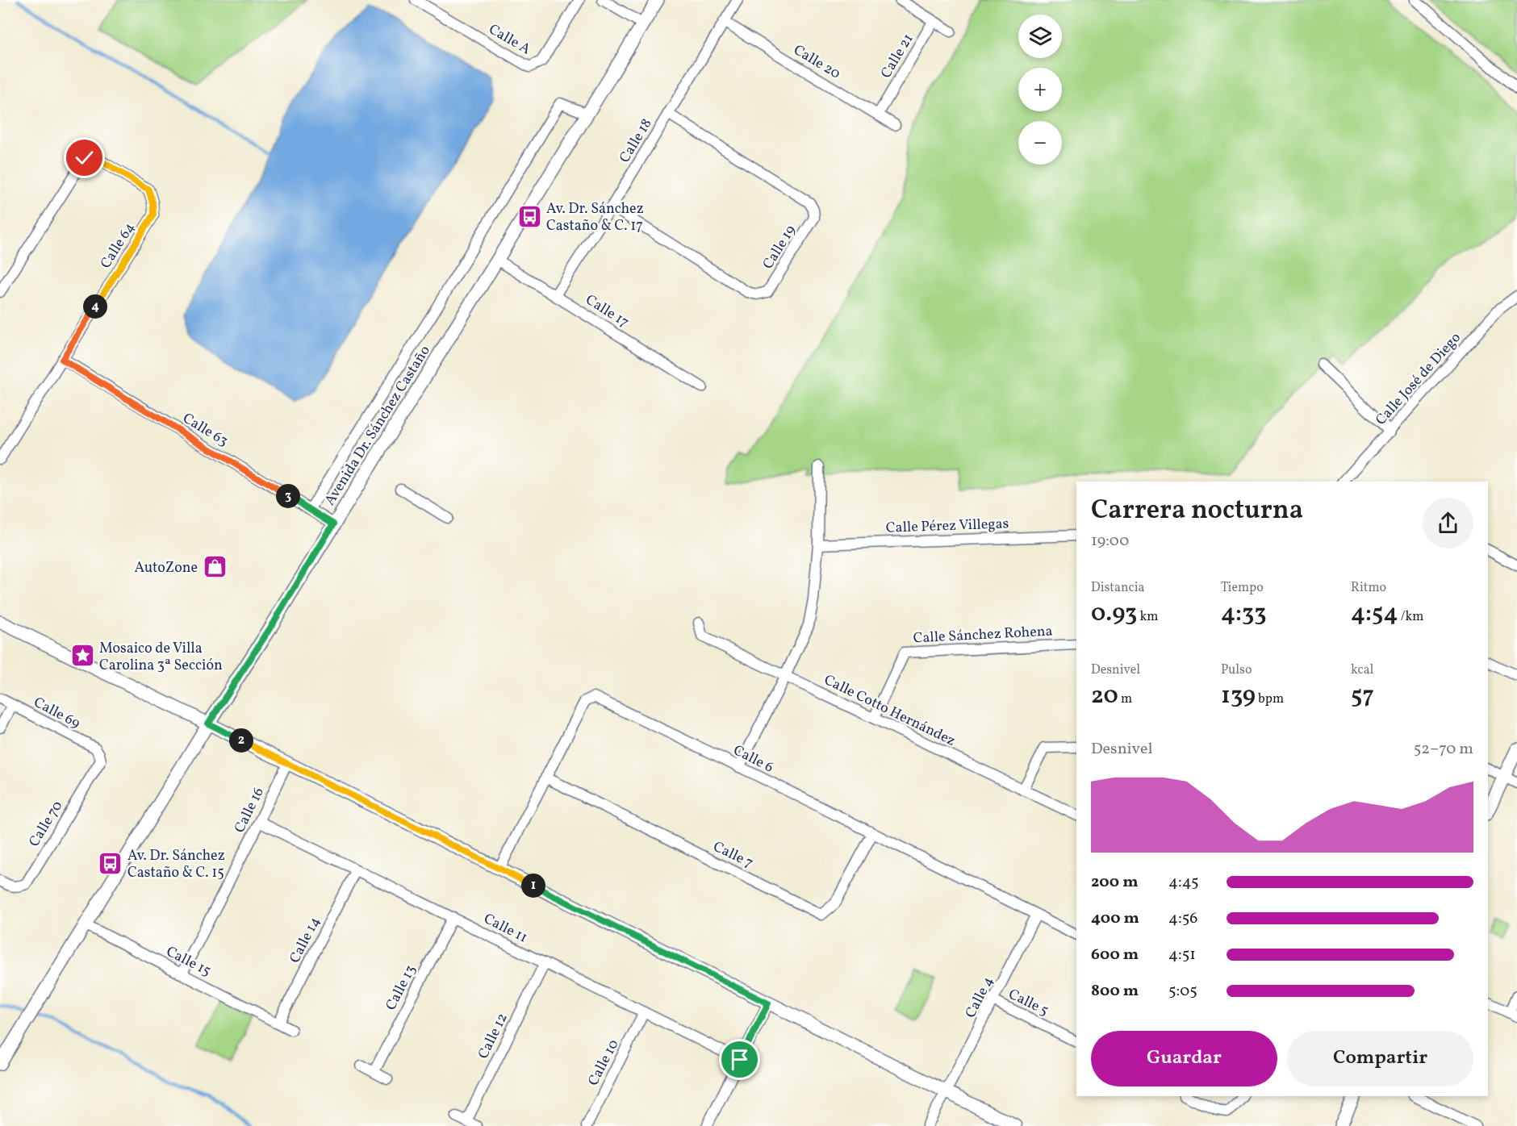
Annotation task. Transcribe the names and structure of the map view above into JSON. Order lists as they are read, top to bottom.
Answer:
{
  "streets": {
    "street": [
      "Calle A",
      "Calle 21",
      "Calle 20",
      "Calle 18",
      "Calle 64",
      "Calle 19",
      "Calle 17",
      "Calle José de Diego",
      "Avenida Dr. Sánchez Castaño",
      "Calle 63",
      "Calle Pérez Villegas",
      "Calle Sánchez Rohena",
      "Calle Cotto Hernández",
      "Calle 69",
      "Calle 6",
      "Calle 16",
      "Calle 70",
      "Calle 7",
      "Calle 11",
      "Calle 14",
      "Calle 15",
      "Calle 13",
      "Calle 4",
      "Calle 5",
      "Calle 12",
      "Calle 10"
    ]
  },
  "crossings": [
    ["Calle 21", "Calle 20"],
    ["Calle 20", "Calle 18"],
    ["Calle 18", "Calle 19"],
    ["Calle 18", "Calle 17"],
    ["Calle 64", "Calle 63"],
    ["Calle 17", "Avenida Dr. Sánchez Castaño"],
    ["Avenida Dr. Sánchez Castaño", "Calle 63"],
    ["Avenida Dr. Sánchez Castaño", "Calle 15"],
    ["Calle Sánchez Rohena", "Calle Cotto Hernández"],
    ["Calle 69", "Calle 70"],
    ["Calle 6", "Calle 7"],
    ["Calle 6", "Calle 4"],
    ["Calle 16", "Calle 11"],
    ["Calle 16", "Calle 15"],
    ["Calle 11", "Calle 14"],
    ["Calle 11", "Calle 13"],
    ["Calle 11", "Calle 12"],
    ["Calle 11", "Calle 10"],
    ["Calle 14", "Calle 15"],
    ["Calle 4", "Calle 5"]
  ],
  "places": {
    "bus stop": ["Av. Dr. Sánchez Castaño & C. 17", "Av. Dr. Sánchez Castaño & C. 15"],
    "shop": ["AutoZone"],
    "place": ["Mosaico de Villa Carolina 3ª Sección"]
  },
  "page": {
    "map_buttons": ["+", "−"],
    "pins": [
      "4",
      "3",
      "2",
      "1"
    ],
    "heading": ["Carrera nocturna", "19:00"],
    "stats": [
      ["Distancia", "0.93 km"],
      ["Tiempo", "4:33"],
      ["Ritmo", "4:54 /km"],
      ["Desnivel", "20 m"],
      ["Pulso", "139 bpm"],
      ["kcal", "57"]
    ],
    "chart": ["Desnivel", "52–70 m"],
    "list": [
      {
        "name": "200 m",
        "note": "4:45"
      },
      {
        "name": "400 m",
        "note": "4:56"
      },
      {
        "name": "600 m",
        "note": "4:51"
      },
      {
        "name": "800 m",
        "note": "5:05"
      }
    ],
    "buttons": ["Guardar", "Compartir"]
  }
}
